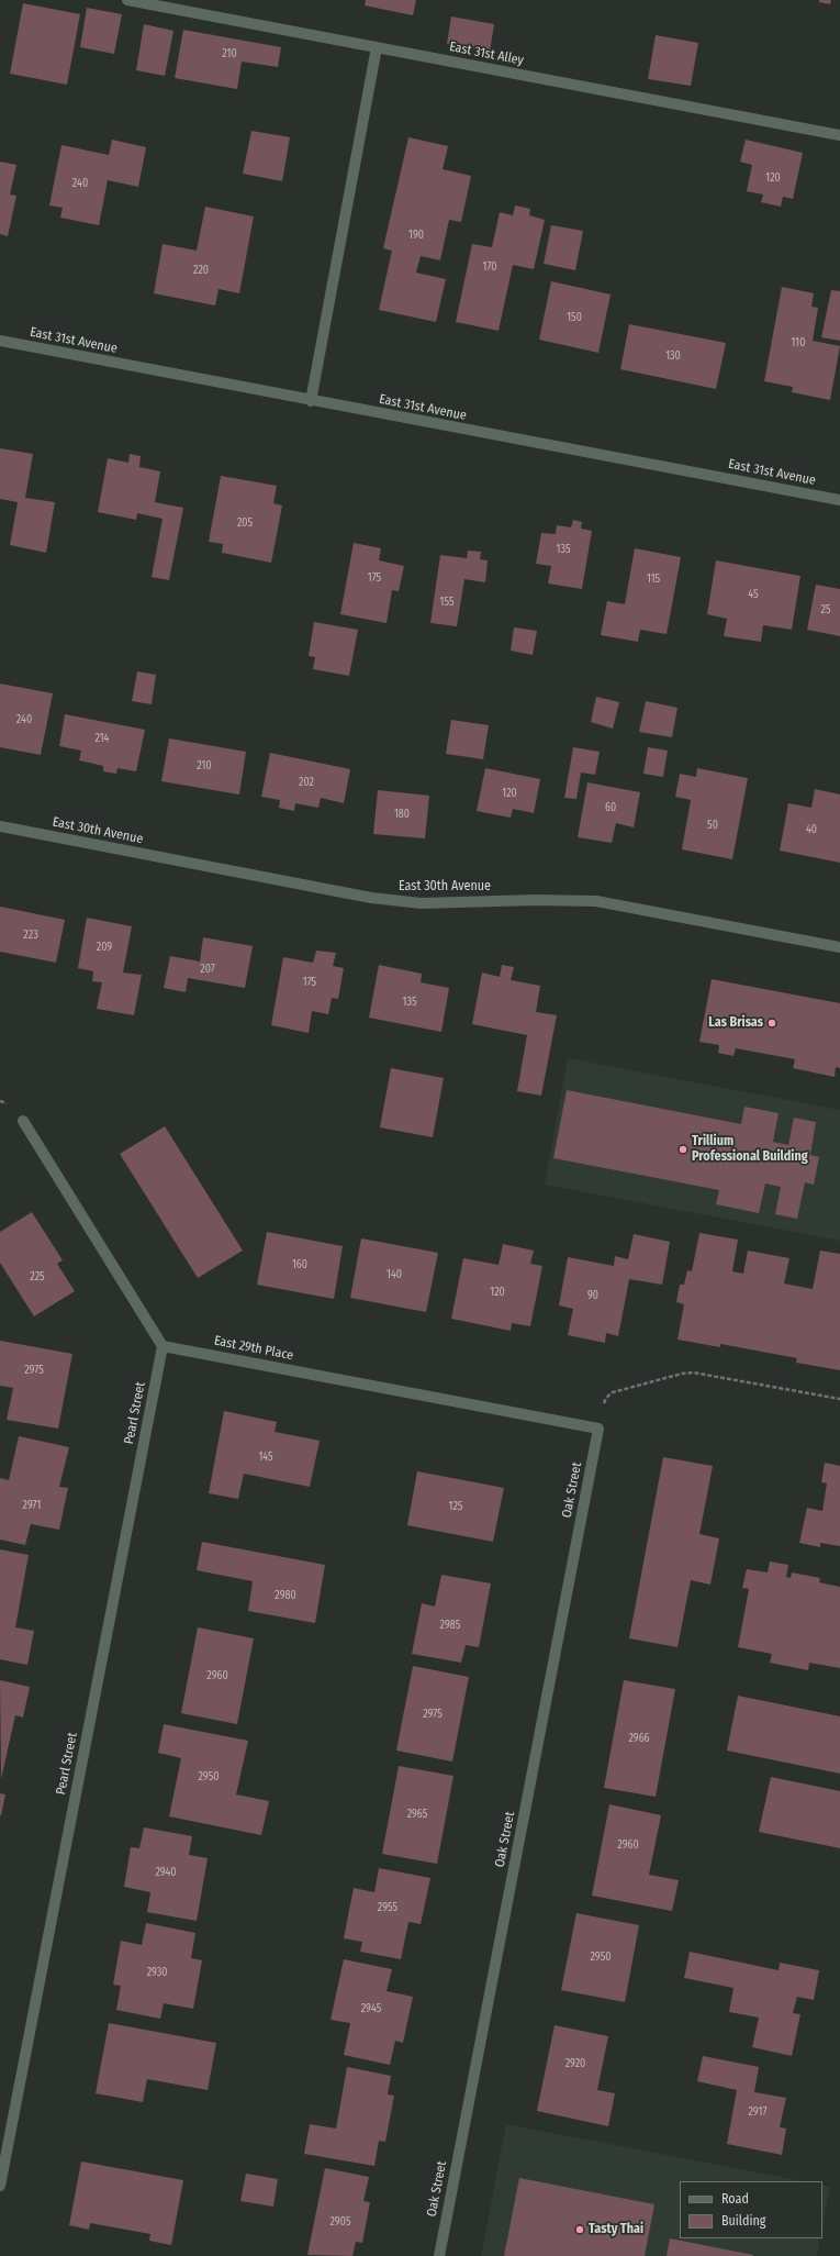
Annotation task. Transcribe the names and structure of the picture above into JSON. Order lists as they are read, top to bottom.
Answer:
{
  "streets": {
    "street": [
      "East 31st Alley",
      "East 31st Avenue",
      "East 30th Avenue",
      "East 29th Place",
      "Pearl Street",
      "Oak Street"
    ]
  },
  "crossings": [
    ["East 29th Place", "Pearl Street"],
    ["East 29th Place", "Oak Street"]
  ],
  "places": ["Las Brisas", "Trillium Professional Building", "Tasty Thai"],
  "house_numbers": [
    "210",
    "120",
    "240",
    "190",
    "170",
    "220",
    "150",
    "110",
    "130",
    "205",
    "135",
    "175",
    "115",
    "45",
    "155",
    "25",
    "240",
    "214",
    "210",
    "202",
    "120",
    "60",
    "180",
    "50",
    "40",
    "223",
    "209",
    "207",
    "175",
    "135",
    "160",
    "140",
    "225",
    "120",
    "90",
    "2975",
    "145",
    "2971",
    "125",
    "2980",
    "2985",
    "2960",
    "2975",
    "2966",
    "2950",
    "2965",
    "2960",
    "2940",
    "2955",
    "2950",
    "2930",
    "2945",
    "2920",
    "2917",
    "2905"
  ],
  "legend": ["Road", "Building"]
}
